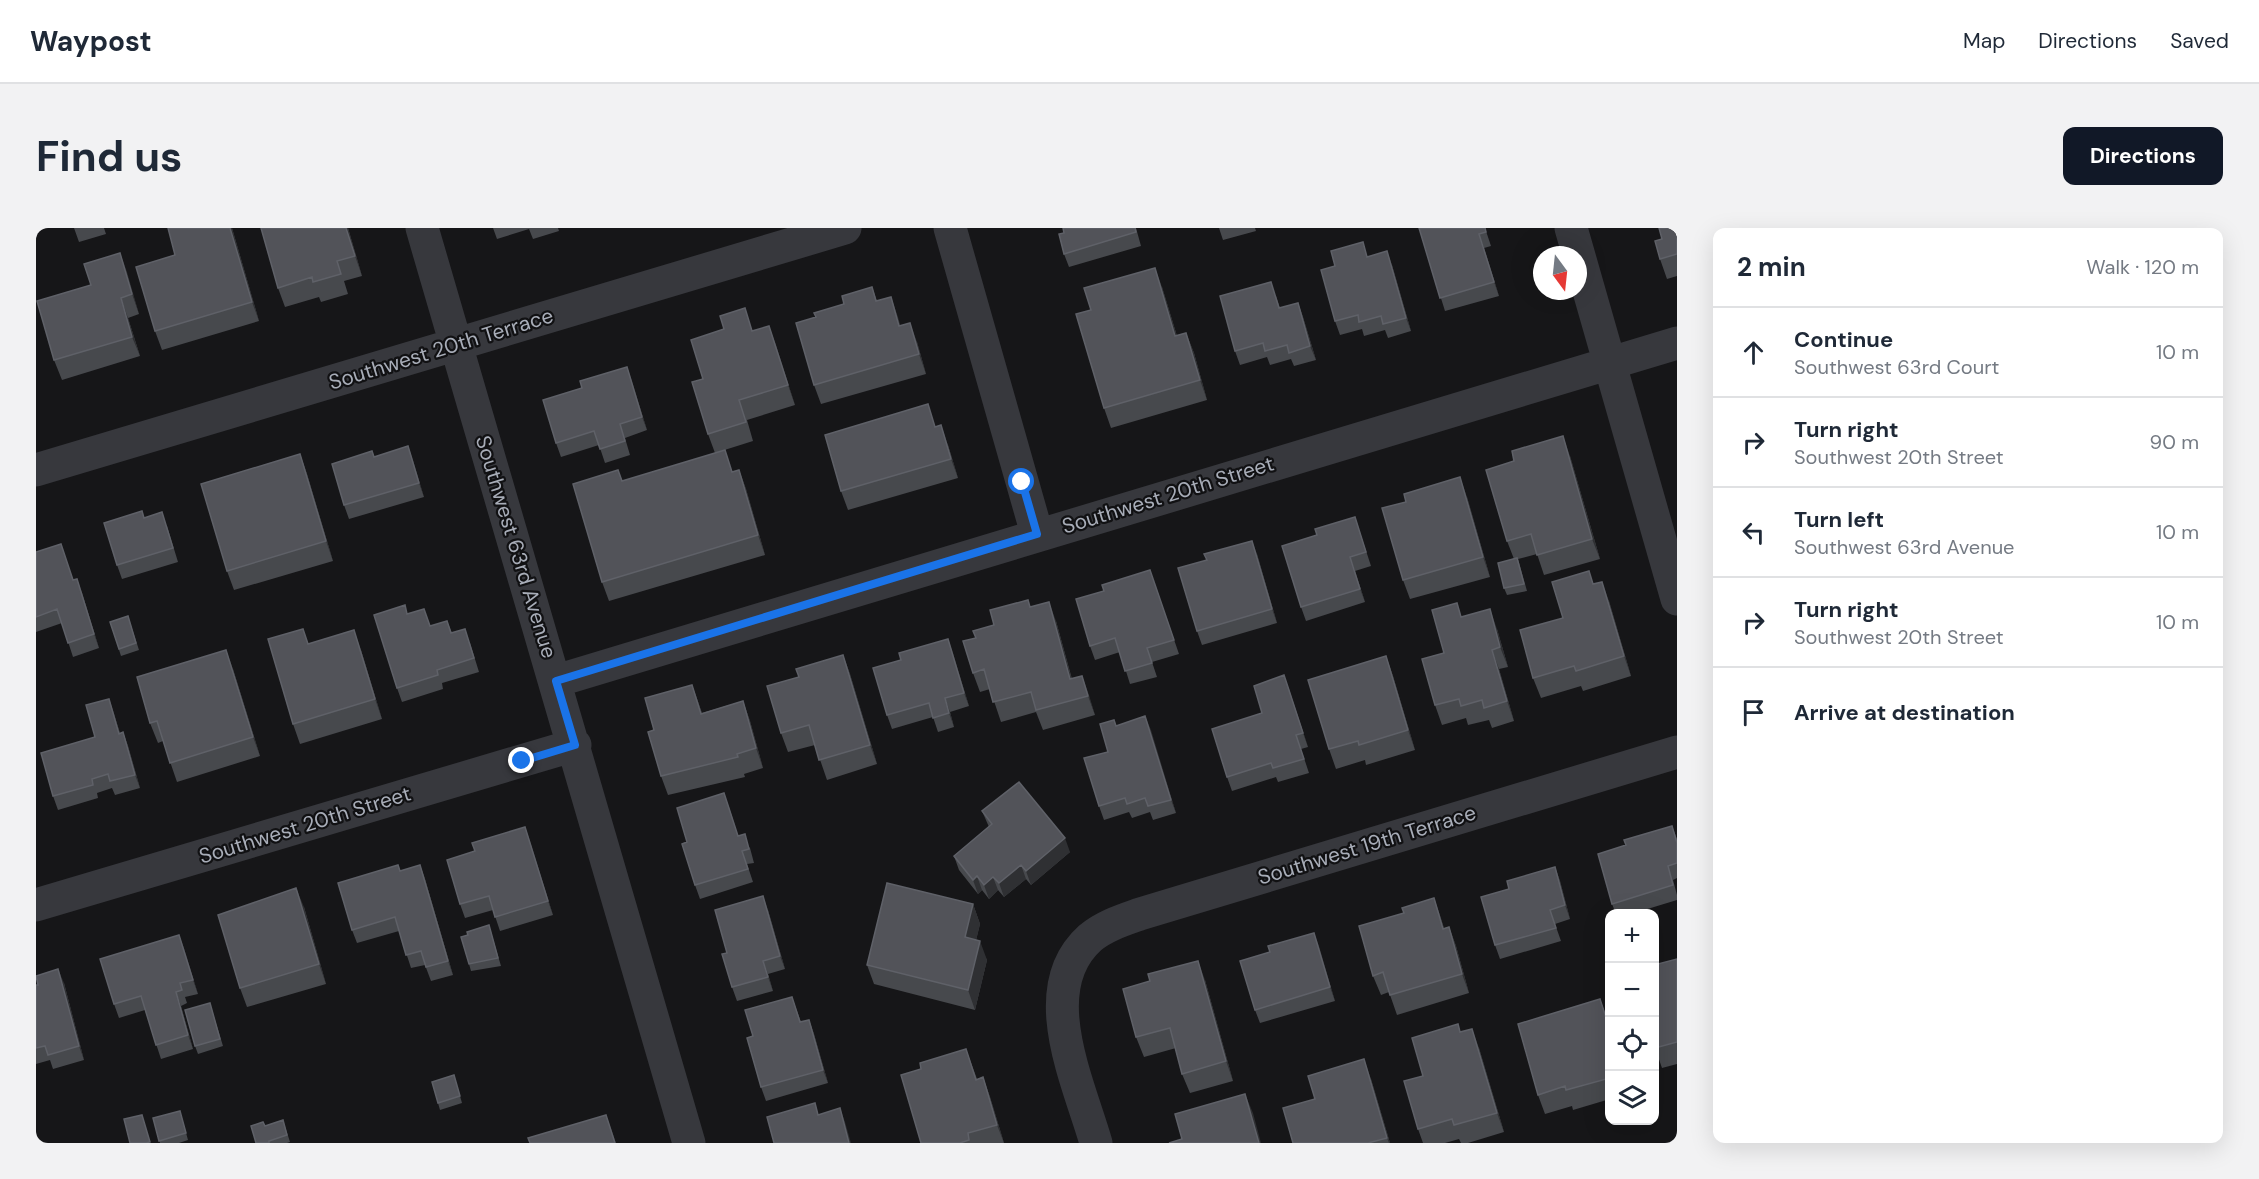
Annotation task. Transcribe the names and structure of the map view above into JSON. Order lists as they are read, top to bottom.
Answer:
{
  "streets": {
    "street": [
      "Southwest 20th Terrace",
      "Southwest 20th Street",
      "Southwest 63rd Avenue",
      "Southwest 19th Terrace"
    ]
  },
  "crossings": [
    ["Southwest 20th Terrace", "Southwest 63rd Avenue"],
    ["Southwest 20th Street", "Southwest 63rd Avenue"]
  ],
  "north": "bottom",
  "page": {
    "header": "Waypost",
    "nav": ["Map", "Directions", "Saved"],
    "buttons": "Directions",
    "title": "Find us",
    "heading": ["2 min", "Walk · 120 m"],
    "list": [
      ["Continue", "Southwest 63rd Court", "10 m"],
      ["Turn right", "Southwest 20th Street", "90 m"],
      ["Turn left", "Southwest 63rd Avenue", "10 m"],
      ["Turn right", "Southwest 20th Street", "10 m"],
      "Arrive at destination"
    ],
    "map_buttons": ["+", "−"]
  }
}
